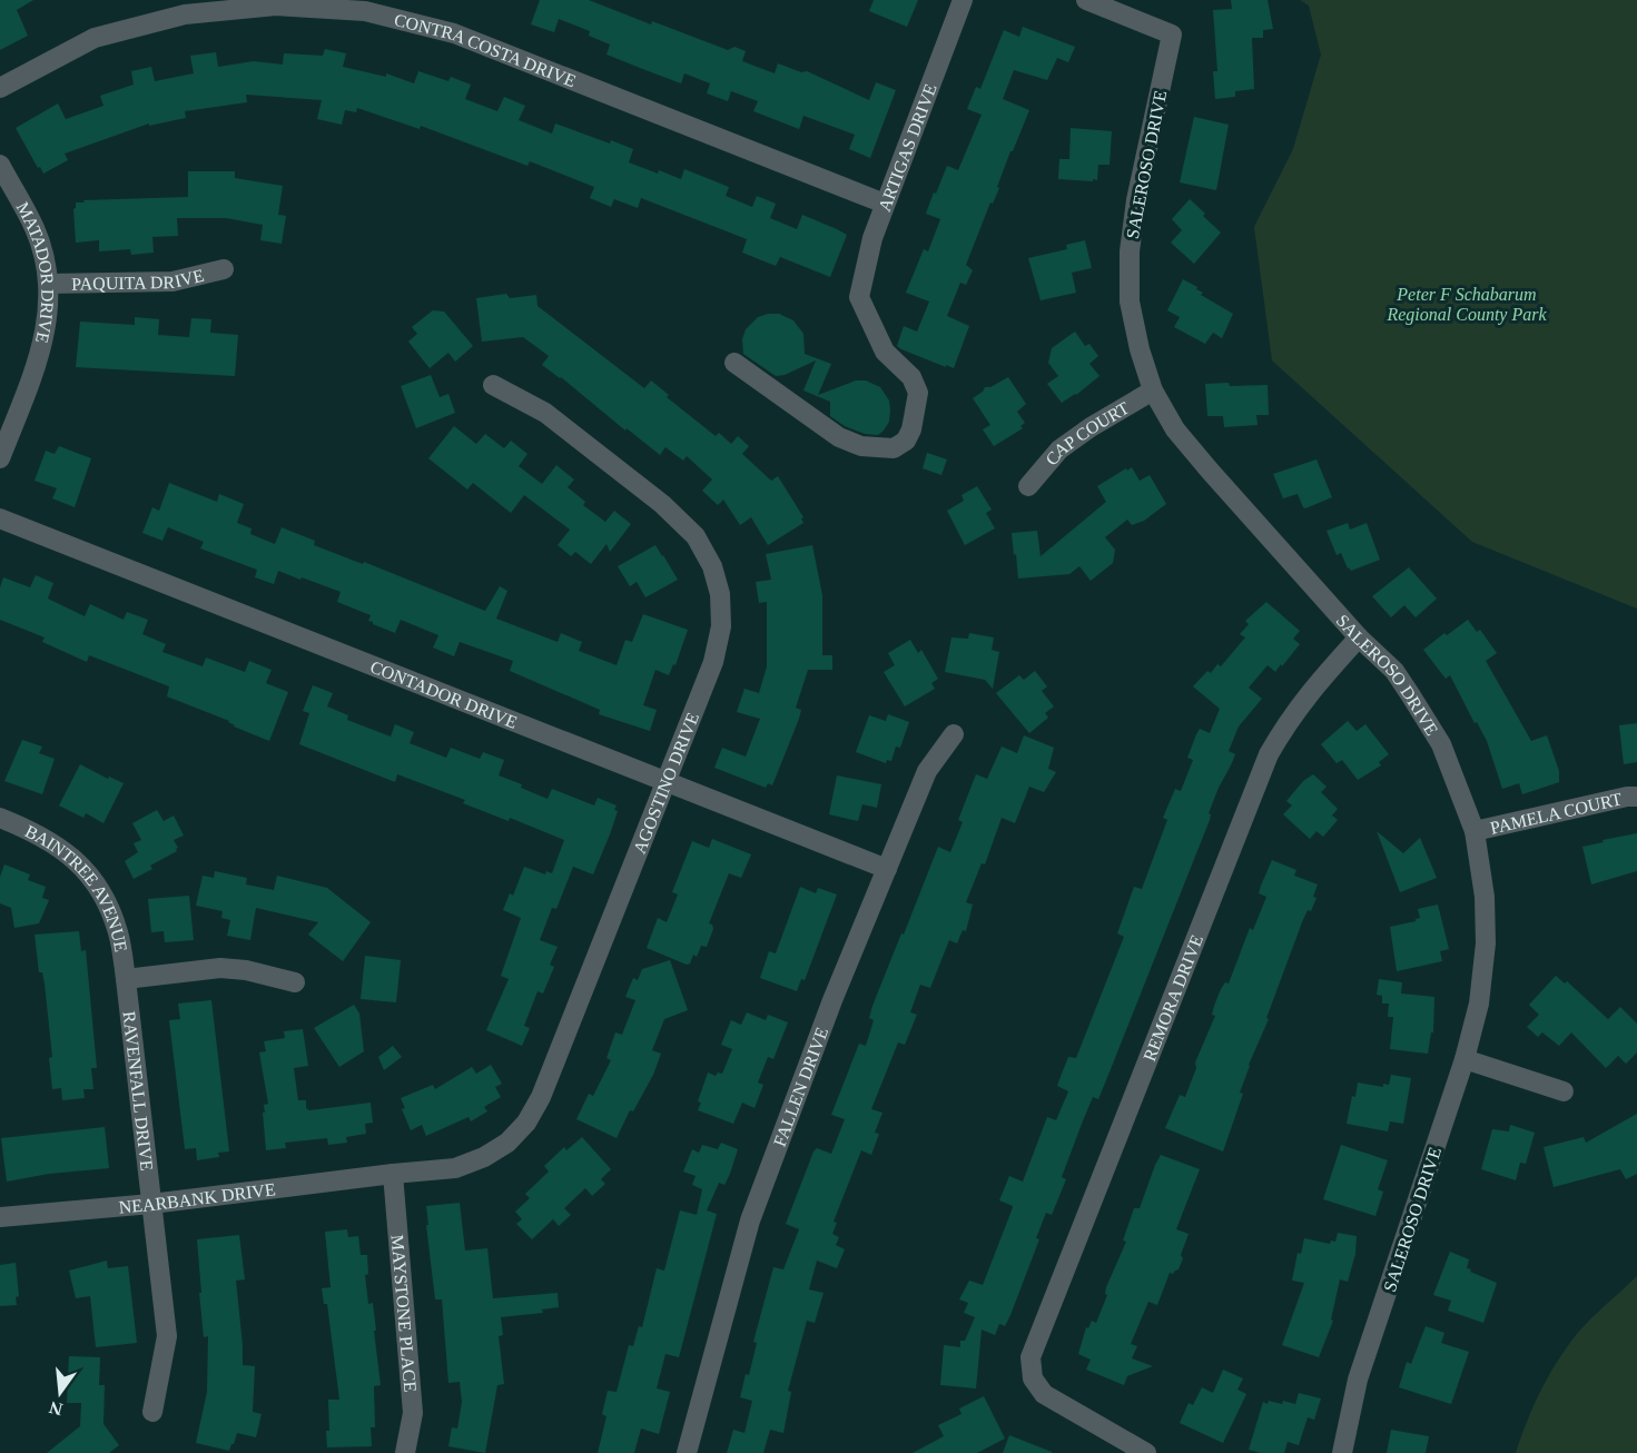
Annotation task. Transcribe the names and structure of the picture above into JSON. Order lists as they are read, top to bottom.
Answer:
{
  "streets": {
    "street": [
      "CONTRA COSTA DRIVE",
      "ARTIGAS DRIVE",
      "SALEROSO DRIVE",
      "MATADOR DRIVE",
      "PAQUITA DRIVE",
      "CAP COURT",
      "CONTADOR DRIVE",
      "AGOSTINO DRIVE",
      "PAMELA COURT",
      "BAINTREE AVENUE",
      "REMORA DRIVE",
      "FALLEN DRIVE",
      "RAVENFALL DRIVE",
      "NEARBANK DRIVE",
      "MAYSTONE PLACE"
    ]
  },
  "crossings": [
    ["CONTRA COSTA DRIVE", "ARTIGAS DRIVE"],
    ["SALEROSO DRIVE", "CAP COURT"],
    ["SALEROSO DRIVE", "PAMELA COURT"],
    ["SALEROSO DRIVE", "REMORA DRIVE"],
    ["MATADOR DRIVE", "PAQUITA DRIVE"],
    ["CONTADOR DRIVE", "AGOSTINO DRIVE"],
    ["CONTADOR DRIVE", "FALLEN DRIVE"],
    ["AGOSTINO DRIVE", "NEARBANK DRIVE"],
    ["AGOSTINO DRIVE", "MAYSTONE PLACE"],
    ["BAINTREE AVENUE", "RAVENFALL DRIVE"],
    ["RAVENFALL DRIVE", "NEARBANK DRIVE"],
    ["NEARBANK DRIVE", "MAYSTONE PLACE"]
  ],
  "parks": ["Peter F Schabarum Regional County Park"],
  "north": "bottom"
}
